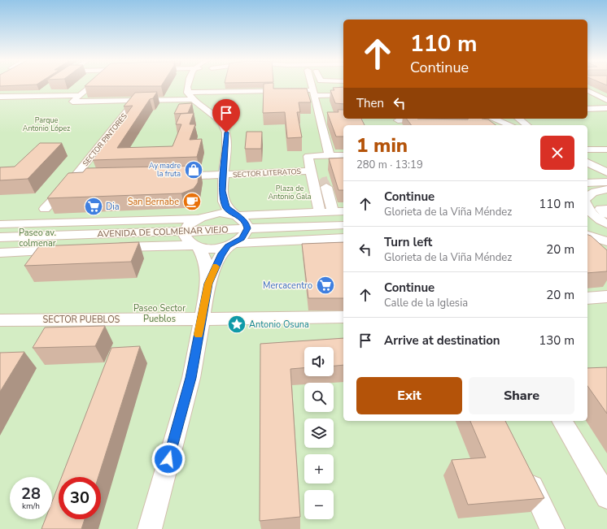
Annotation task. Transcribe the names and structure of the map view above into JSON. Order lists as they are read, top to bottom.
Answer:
{
  "streets": {
    "street": [
      "SECTOR PINTORES",
      "SECTOR LITERATOS",
      "AVENIDA DE COLMENAR VIEJO",
      "SECTOR PUEBLOS"
    ]
  },
  "crossings": [
    ["SECTOR LITERATOS", "AVENIDA DE COLMENAR VIEJO"]
  ],
  "parks": [
    "Parque Antonio López",
    "Plaza de Antonio Gala",
    "Paseo av. colmenar",
    "Paseo Sector Pueblos"
  ],
  "places": {
    "shop": ["Ay madre la fruta"],
    "cafe": ["San Bernabe"],
    "supermarket": ["Dia", "Mercacentro"],
    "place": ["Antonio Osuna"]
  },
  "page": {
    "turn": ["110 m", "Continue"],
    "then": "Then",
    "heading": ["1 min", "280 m · 13:19"],
    "list": [
      {
        "name": "Continue",
        "note": "Glorieta de la Viña Méndez",
        "value": "110 m"
      },
      {
        "name": "Turn left",
        "note": "Glorieta de la Viña Méndez",
        "value": "20 m"
      },
      {
        "name": "Continue",
        "note": "Calle de la Iglesia",
        "value": "20 m"
      },
      {
        "name": "Arrive at destination",
        "value": "130 m"
      }
    ],
    "map_buttons": ["+", "−"],
    "buttons": ["Exit", "Share"],
    "speed": "28 km/h",
    "limit": "30"
  }
}
